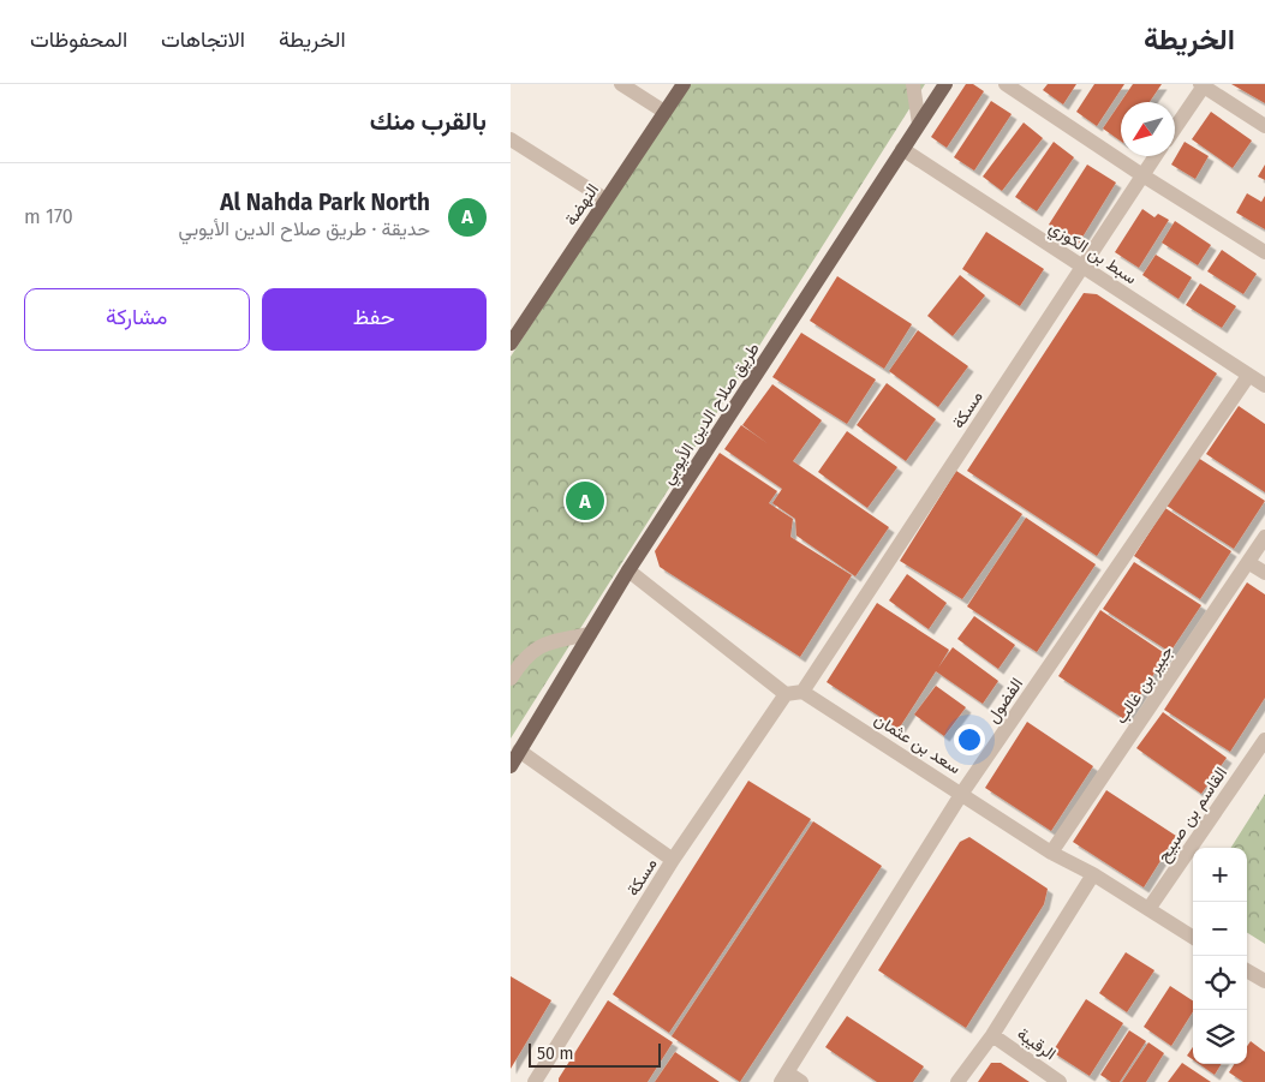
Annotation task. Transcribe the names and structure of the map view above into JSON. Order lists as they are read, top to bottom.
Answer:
{
  "streets": {
    "main road": ["النهضة", "طريق صلاح الدين الأيوبي"],
    "street": [
      "سبط بن الكوزي",
      "مسكة",
      "جبير بن غالب",
      "الفضول",
      "سعد بن عثمان",
      "القاسم بن صبيح",
      "الرقيبة"
    ]
  },
  "crossings": [
    ["سبط بن الكوزي", "مسكة"],
    ["سبط بن الكوزي", "طريق صلاح الدين الأيوبي"],
    ["سبط بن الكوزي", "الفضول"],
    ["مسكة", "سعد بن عثمان"],
    ["جبير بن غالب", "سعد بن عثمان"],
    ["الفضول", "سعد بن عثمان"],
    ["سعد بن عثمان", "القاسم بن صبيح"]
  ],
  "scale_bar": "50 m",
  "north": "bottom left",
  "page": {
    "header": "الخريطة",
    "nav": ["الخريطة", "الاتجاهات", "المحفوظات"],
    "heading": "بالقرب منك",
    "list": [
      {
        "mark": "A",
        "name": "Al Nahda Park North",
        "note": "حديقة · طريق صلاح الدين الأيوبي",
        "value": "170 m"
      }
    ],
    "buttons": ["حفظ", "مشاركة"],
    "pins": "A",
    "map_buttons": ["+", "−"],
    "scale": "50 m"
  }
}
